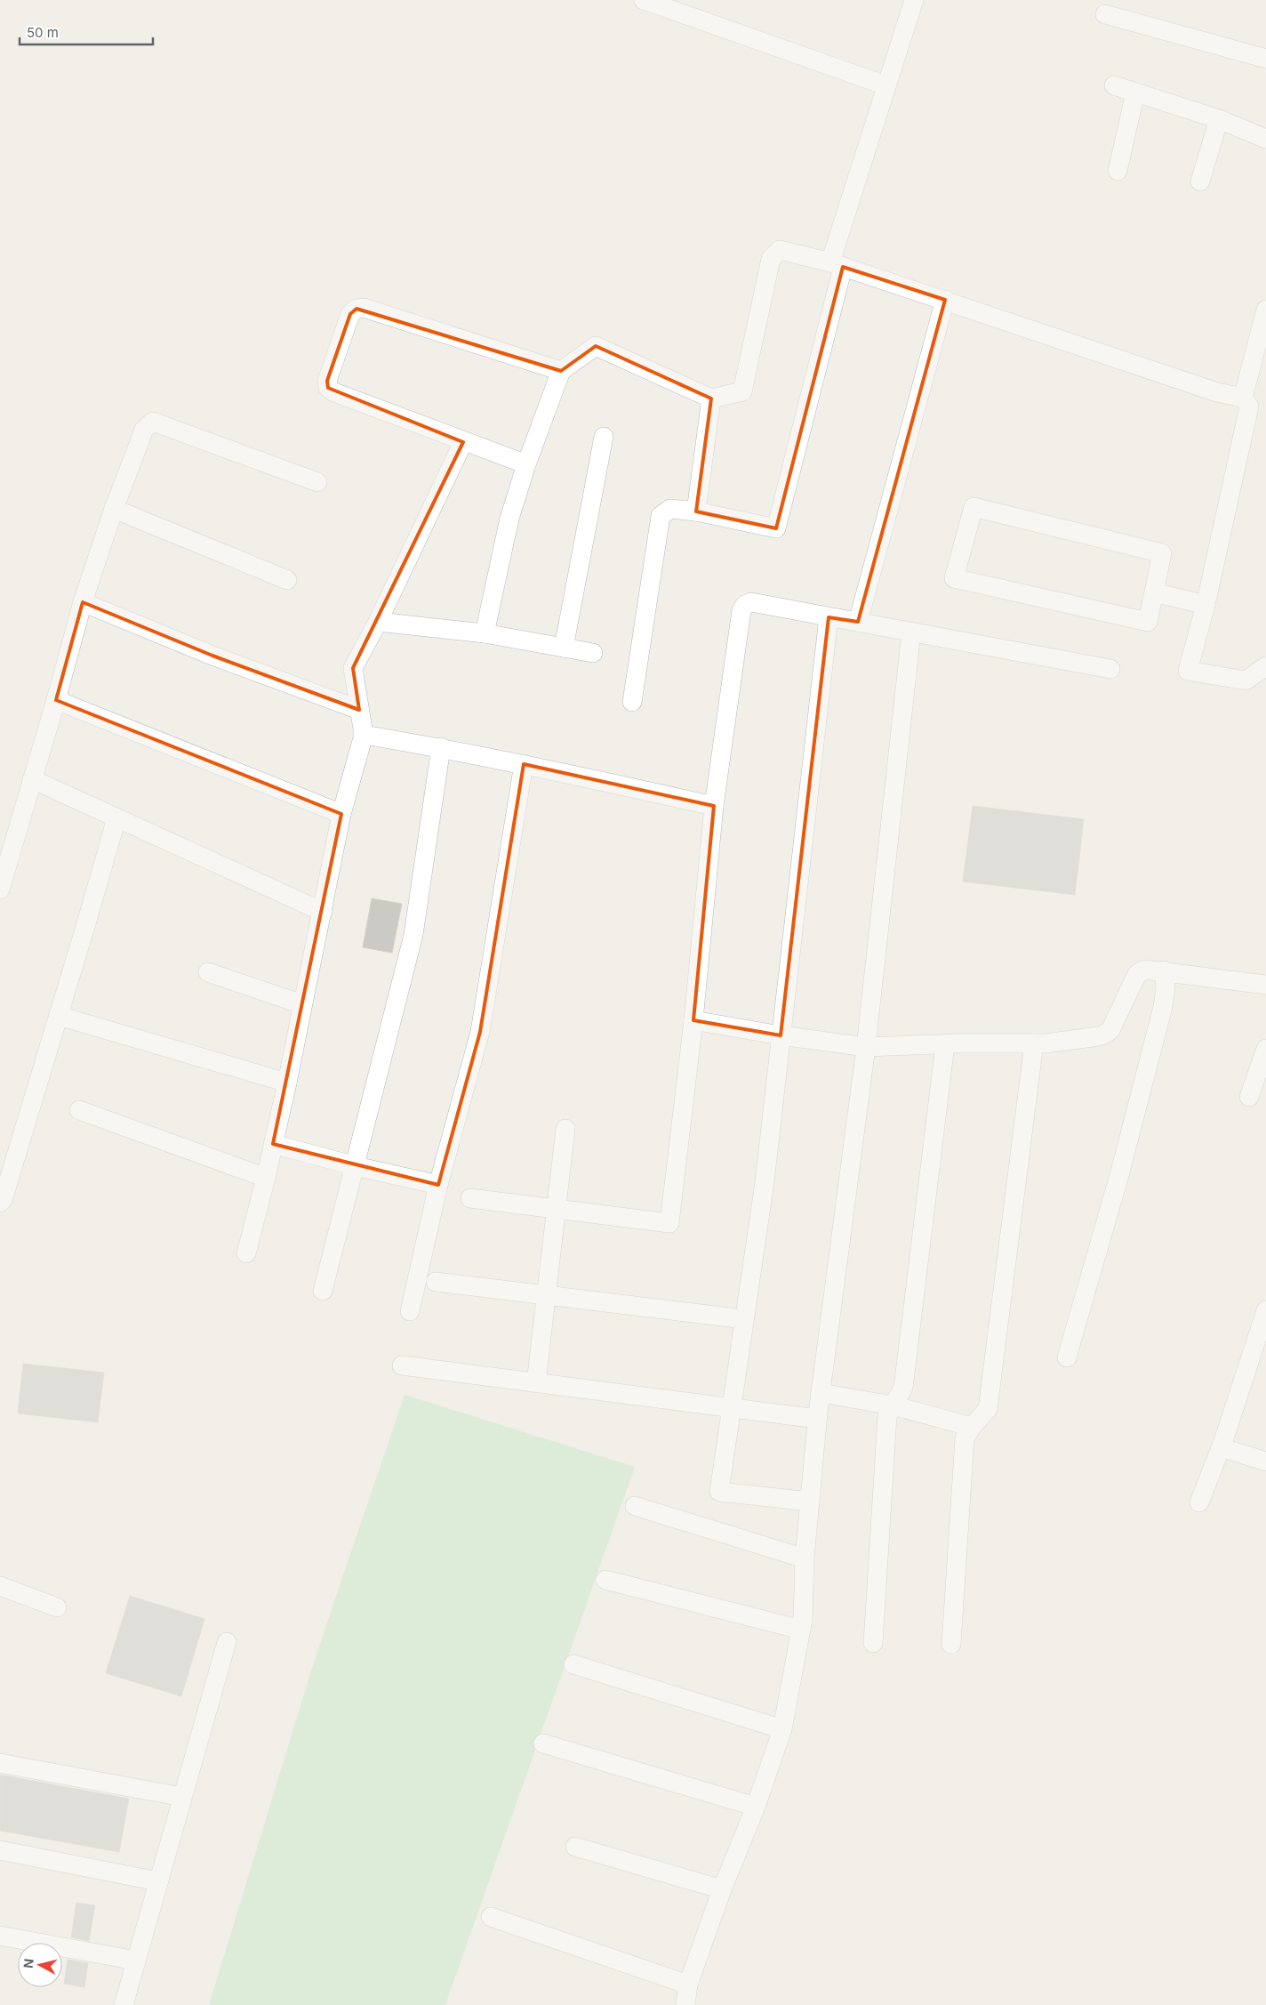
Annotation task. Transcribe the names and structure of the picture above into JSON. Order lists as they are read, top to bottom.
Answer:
{
  "scale_bar": "50 m",
  "north": "left"
}
